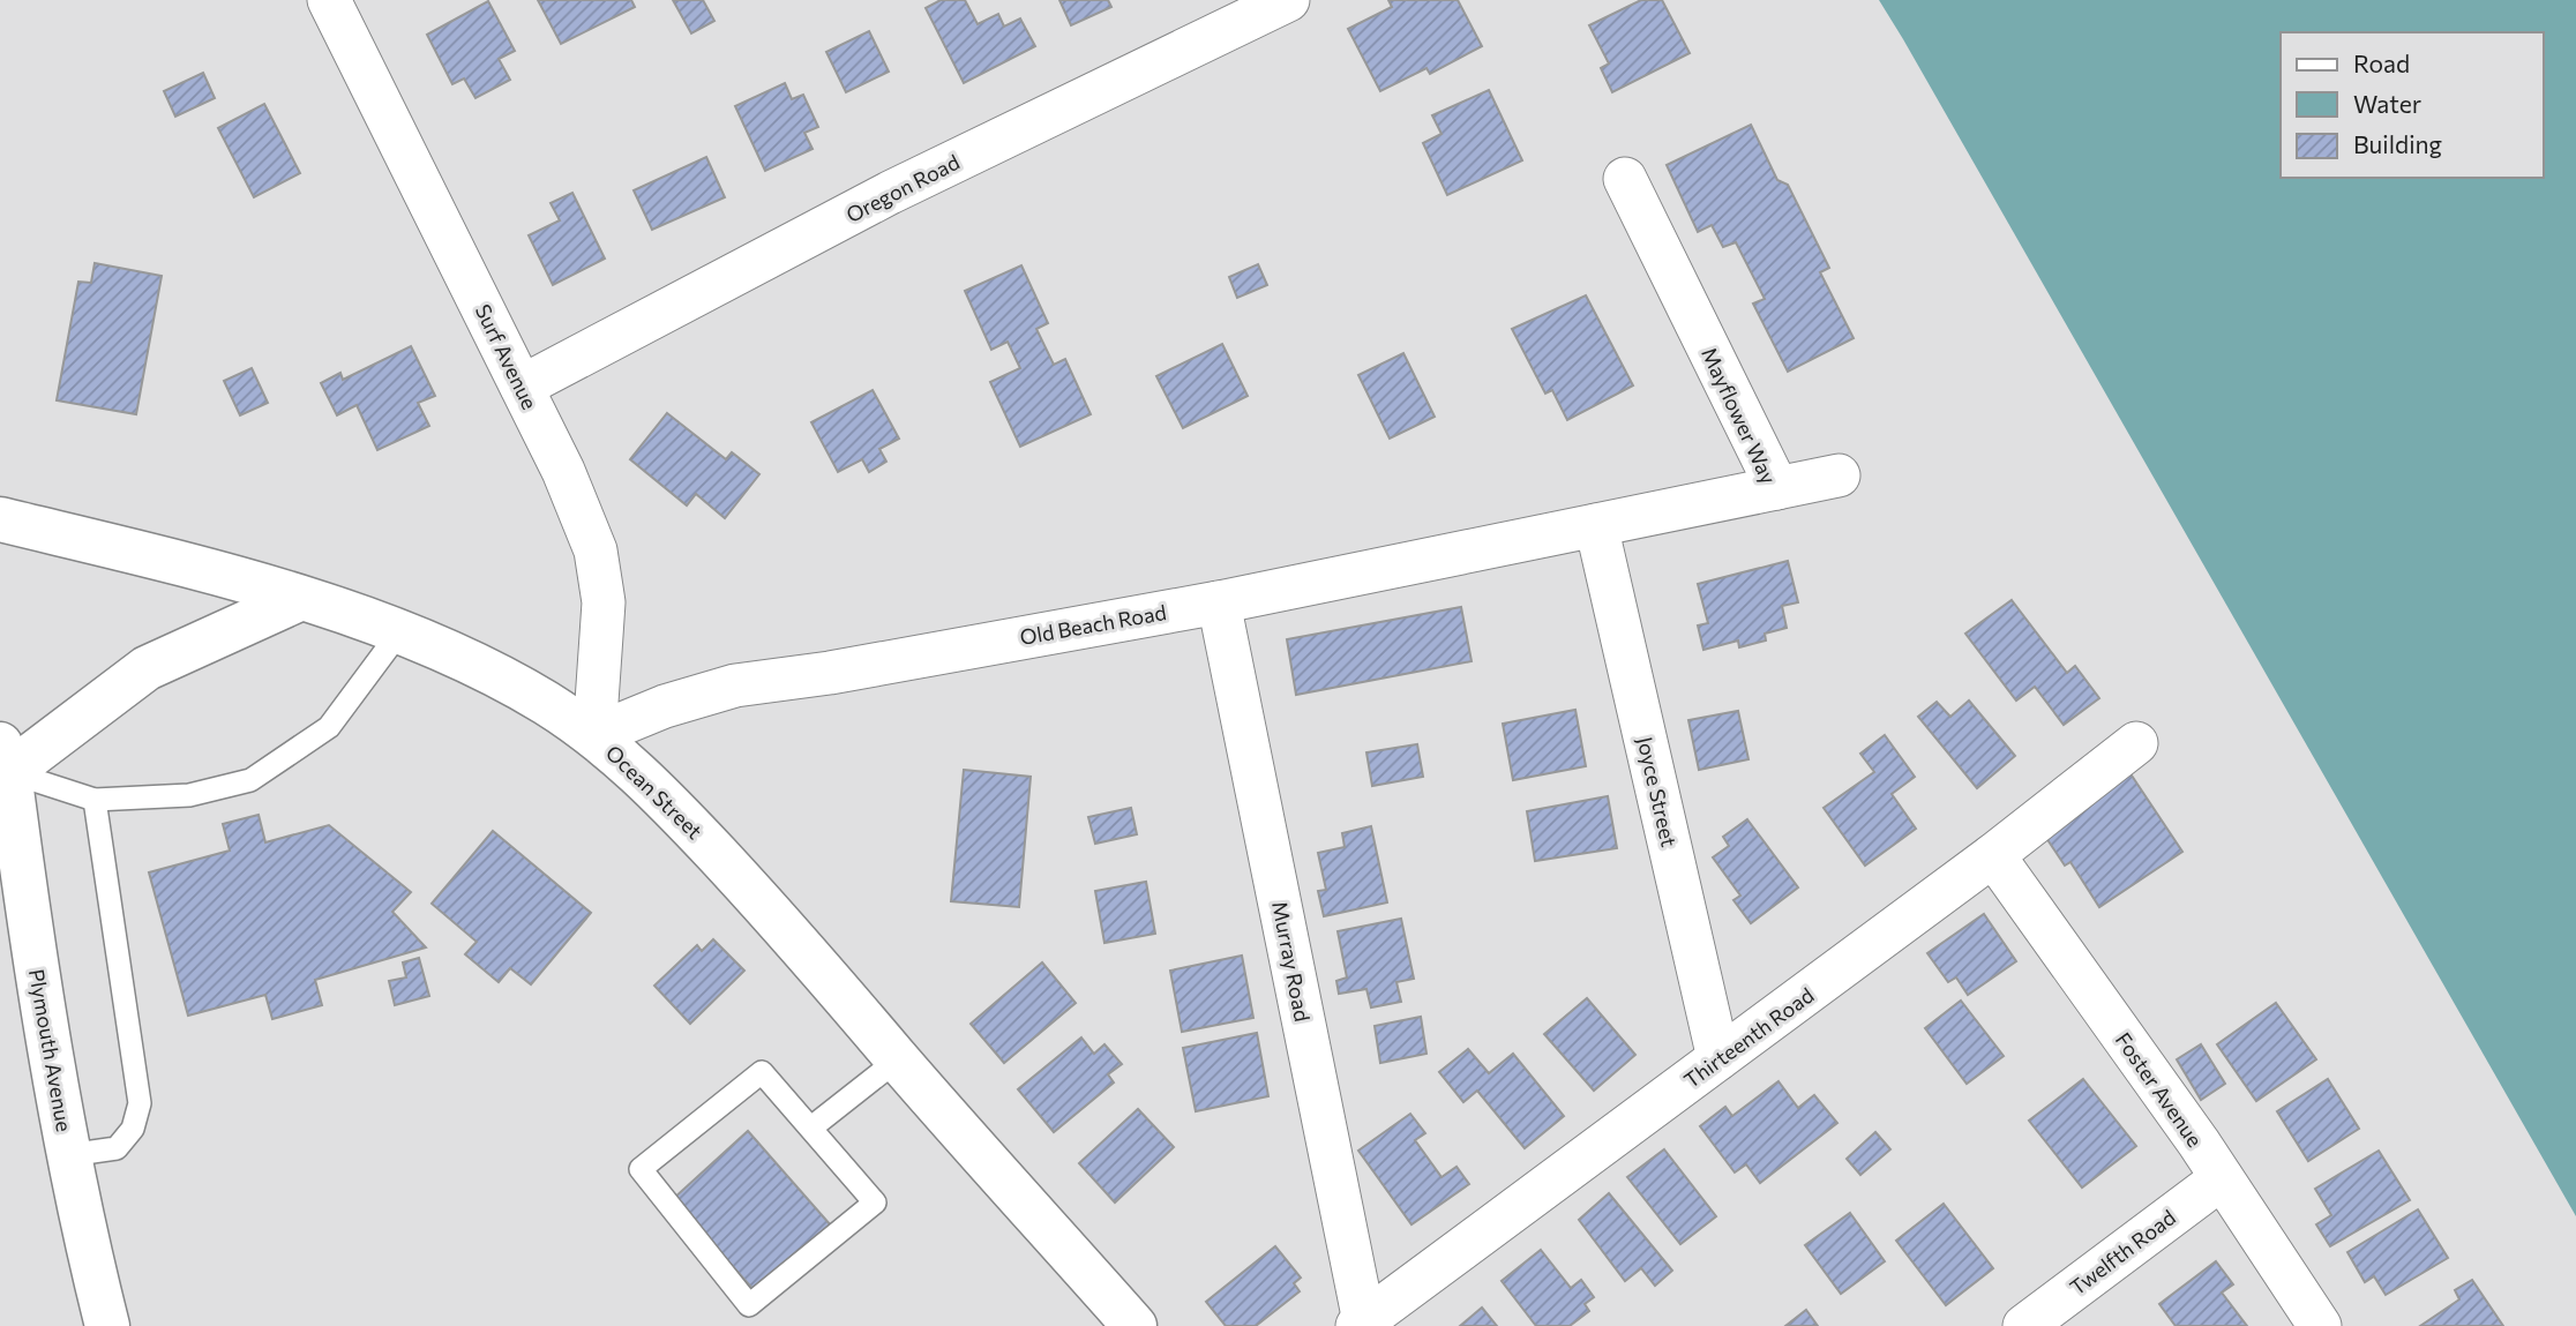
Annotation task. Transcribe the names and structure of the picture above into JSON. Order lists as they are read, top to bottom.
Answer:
{
  "streets": {
    "main road": ["Ocean Street", "Plymouth Avenue"],
    "street": [
      "Oregon Road",
      "Surf Avenue",
      "Mayflower Way",
      "Old Beach Road",
      "Joyce Street",
      "Murray Road",
      "Thirteenth Road",
      "Foster Avenue",
      "Twelfth Road"
    ]
  },
  "crossings": [
    ["Oregon Road", "Surf Avenue"],
    ["Surf Avenue", "Old Beach Road"],
    ["Surf Avenue", "Ocean Street"],
    ["Mayflower Way", "Old Beach Road"],
    ["Mayflower Way", "Joyce Street"],
    ["Old Beach Road", "Ocean Street"],
    ["Old Beach Road", "Joyce Street"],
    ["Old Beach Road", "Murray Road"],
    ["Joyce Street", "Thirteenth Road"],
    ["Murray Road", "Thirteenth Road"],
    ["Thirteenth Road", "Foster Avenue"],
    ["Foster Avenue", "Twelfth Road"]
  ],
  "legend": ["Road", "Water", "Building"]
}
